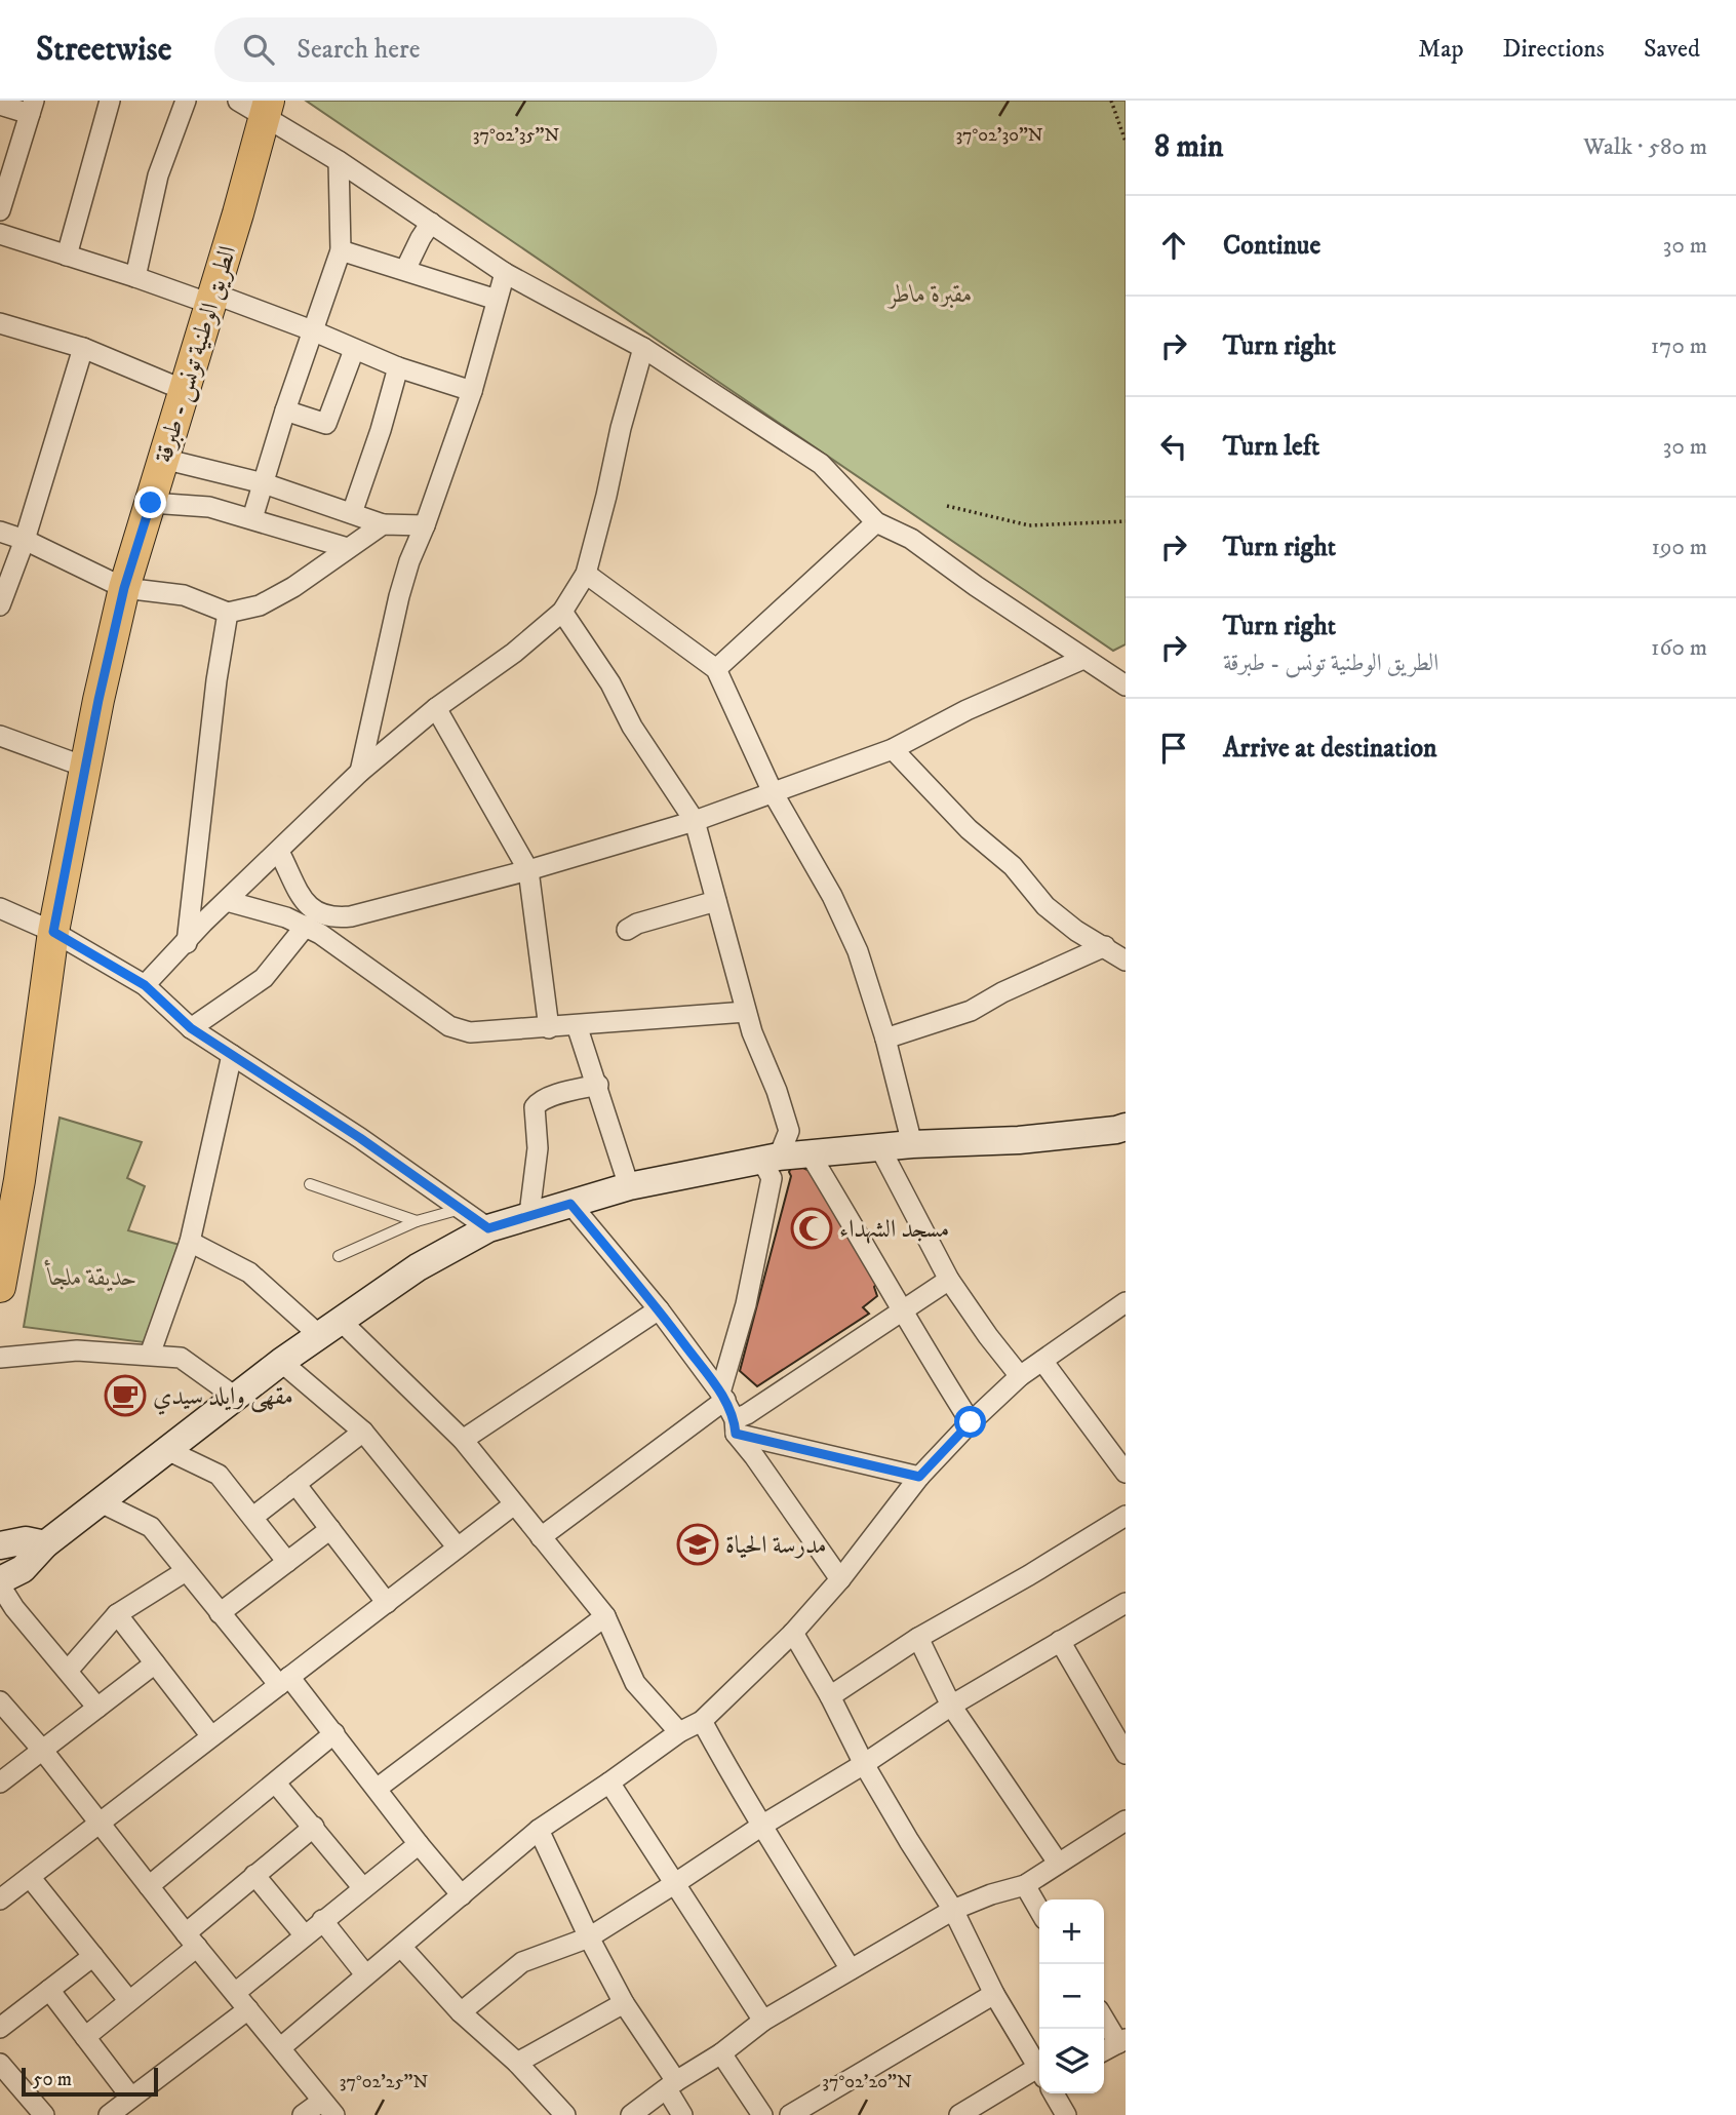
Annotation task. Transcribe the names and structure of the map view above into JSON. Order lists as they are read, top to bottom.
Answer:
{
  "streets": {
    "main road": ["الطريق الوطنية تونس - طبرقة"]
  },
  "parks": ["مقبرة ماطر", "حديقة ملجأ"],
  "places": {
    "mosque": ["مسجد الشهداء"],
    "cafe": ["مقهى وايلد سيدي"],
    "school or university": ["مدرسة الحياة"]
  },
  "scale_bar": "50 m",
  "page": {
    "header": "Streetwise",
    "search": "Search here",
    "nav": ["Map", "Directions", "Saved"],
    "heading": ["8 min", "Walk · 580 m"],
    "list": [
      ["Continue", "30 m"],
      ["Turn right", "170 m"],
      ["Turn left", "30 m"],
      ["Turn right", "190 m"],
      ["Turn right", "الطريق الوطنية تونس - طبرقة", "160 m"],
      "Arrive at destination"
    ],
    "map_buttons": ["+", "−"],
    "scale": "50 m"
  },
  "coordinates": [
    "37°02'35\"N",
    "37°02'30\"N",
    "37°02'25\"N",
    "37°02'20\"N"
  ]
}
